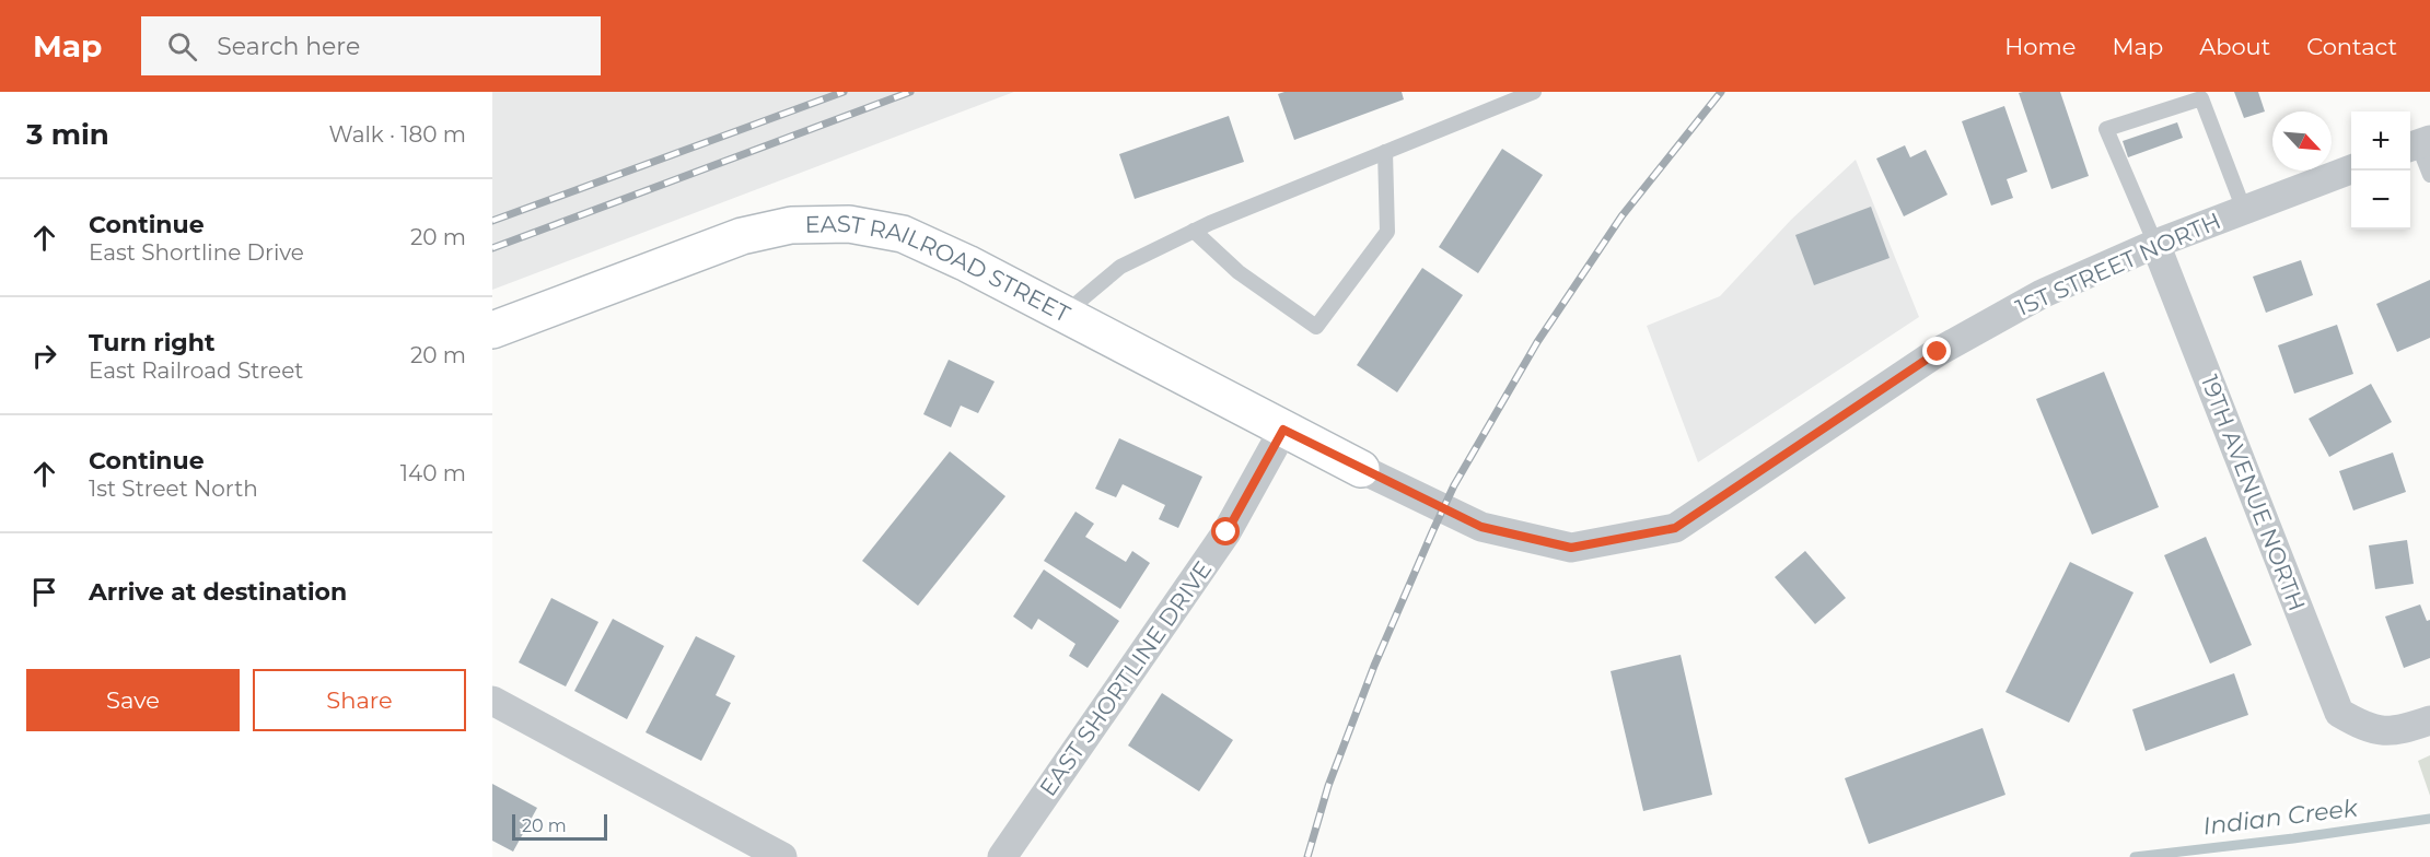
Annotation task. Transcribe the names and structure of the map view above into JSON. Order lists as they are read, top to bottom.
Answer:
{
  "streets": {
    "street": [
      "1ST STREET NORTH",
      "EAST RAILROAD STREET",
      "19TH AVENUE NORTH",
      "EAST SHORTLINE DRIVE"
    ]
  },
  "crossings": [
    ["1ST STREET NORTH", "EAST RAILROAD STREET"],
    ["1ST STREET NORTH", "19TH AVENUE NORTH"],
    ["EAST RAILROAD STREET", "EAST SHORTLINE DRIVE"]
  ],
  "water": ["Indian Creek"],
  "scale_bar": "20 m",
  "north": "bottom right",
  "page": {
    "header": "Map",
    "search": "Search here",
    "nav": [
      "Home",
      "Map",
      "About",
      "Contact"
    ],
    "heading": ["3 min", "Walk · 180 m"],
    "map_buttons": ["+", "−"],
    "list": [
      ["Continue", "East Shortline Drive", "20 m"],
      ["Turn right", "East Railroad Street", "20 m"],
      ["Continue", "1st Street North", "140 m"],
      "Arrive at destination"
    ],
    "buttons": ["Save", "Share"],
    "scale": "20 m"
  }
}
